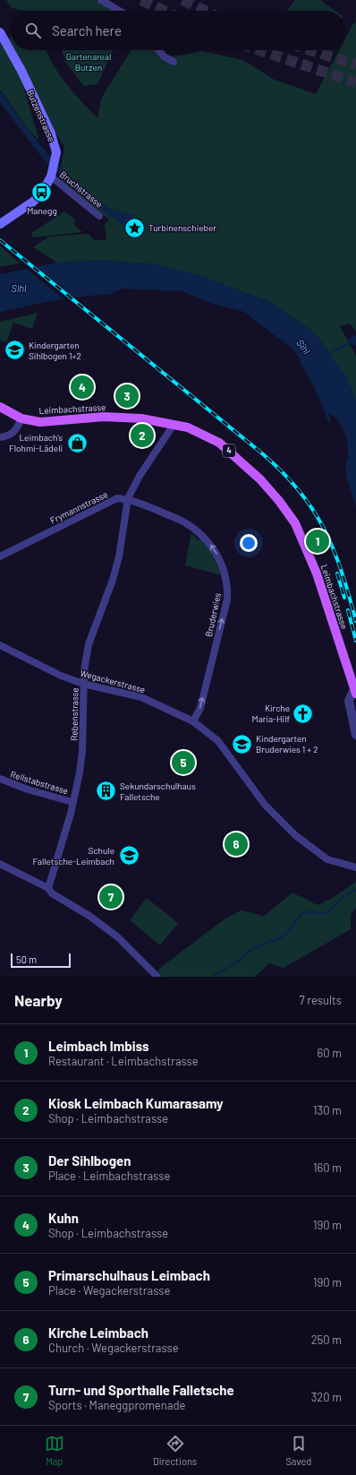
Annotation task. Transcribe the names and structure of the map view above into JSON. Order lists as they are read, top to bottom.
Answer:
{
  "streets": {
    "main road": ["Butzenstrasse", "Leimbachstrasse", "4"],
    "street": [
      "Bruchstrasse",
      "Frymannstrasse",
      "Bruderwies",
      "Wegackerstrasse",
      "Rebenstrasse",
      "Rellstabstrasse"
    ]
  },
  "crossings": [
    ["Butzenstrasse", "Bruchstrasse"],
    ["Frymannstrasse", "Bruderwies"],
    ["Frymannstrasse", "Rebenstrasse"],
    ["Bruderwies", "Wegackerstrasse"],
    ["Bruderwies", "Rebenstrasse"],
    ["Wegackerstrasse", "Rebenstrasse"],
    ["Rebenstrasse", "Rellstabstrasse"]
  ],
  "one_way": ["Bruderwies"],
  "water": ["Sihl"],
  "parks": ["Gartenareal Butzen"],
  "places": {
    "bus stop": ["Manegg"],
    "place": ["Turbinenschieber"],
    "school or university": ["Kindergarten Sihlbogen 1+2", "Kindergarten Bruderwies 1 + 2", "Schule Falletsche-Leimbach"],
    "shop": ["Leimbach's Flohmi-Lädeli"],
    "church": ["Kirche Maria-Hilf"],
    "building": ["Sekundarschulhaus Falletsche"]
  },
  "scale_bar": "50 m",
  "page": {
    "search": "Search here",
    "pins": [
      "4",
      "3",
      "2",
      "1",
      "5",
      "6",
      "7"
    ],
    "scale": "50 m",
    "heading": ["Nearby", "7 results"],
    "list": [
      {
        "mark": "1",
        "name": "Leimbach Imbiss",
        "note": "Restaurant · Leimbachstrasse",
        "value": "60 m"
      },
      {
        "mark": "2",
        "name": "Kiosk Leimbach Kumarasamy",
        "note": "Shop · Leimbachstrasse",
        "value": "130 m"
      },
      {
        "mark": "3",
        "name": "Der Sihlbogen",
        "note": "Place · Leimbachstrasse",
        "value": "160 m"
      },
      {
        "mark": "4",
        "name": "Kuhn",
        "note": "Shop · Leimbachstrasse",
        "value": "190 m"
      },
      {
        "mark": "5",
        "name": "Primarschulhaus Leimbach",
        "note": "Place · Wegackerstrasse",
        "value": "190 m"
      },
      {
        "mark": "6",
        "name": "Kirche Leimbach",
        "note": "Church · Wegackerstrasse",
        "value": "250 m"
      },
      {
        "mark": "7",
        "name": "Turn- und Sporthalle Falletsche",
        "note": "Sports · Maneggpromenade",
        "value": "320 m"
      }
    ],
    "nav": ["Map", "Directions", "Saved"]
  }
}
